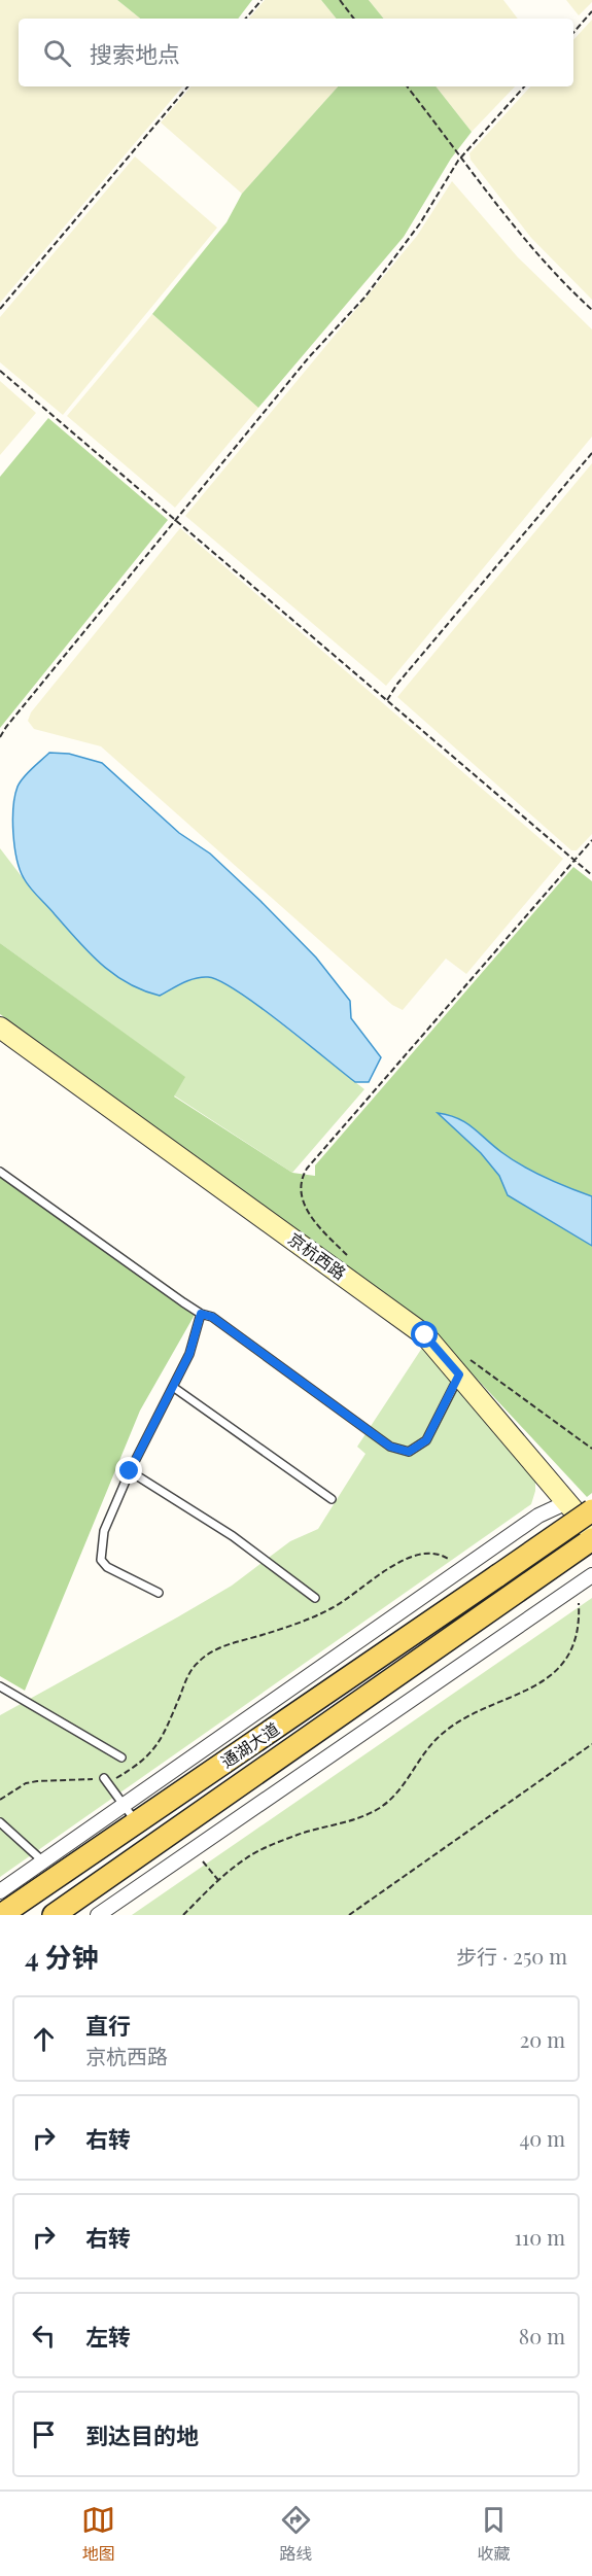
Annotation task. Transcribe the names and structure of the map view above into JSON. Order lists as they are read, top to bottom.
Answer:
{
  "streets": {
    "main road": ["京杭西路", "通湖大道"]
  },
  "page": {
    "search": "搜索地点",
    "heading": ["4 分钟", "步行 · 250 m"],
    "list": [
      ["直行", "京杭西路", "20 m"],
      ["右转", "40 m"],
      ["右转", "110 m"],
      ["左转", "80 m"],
      "到达目的地"
    ],
    "nav": ["地图", "路线", "收藏"]
  }
}
